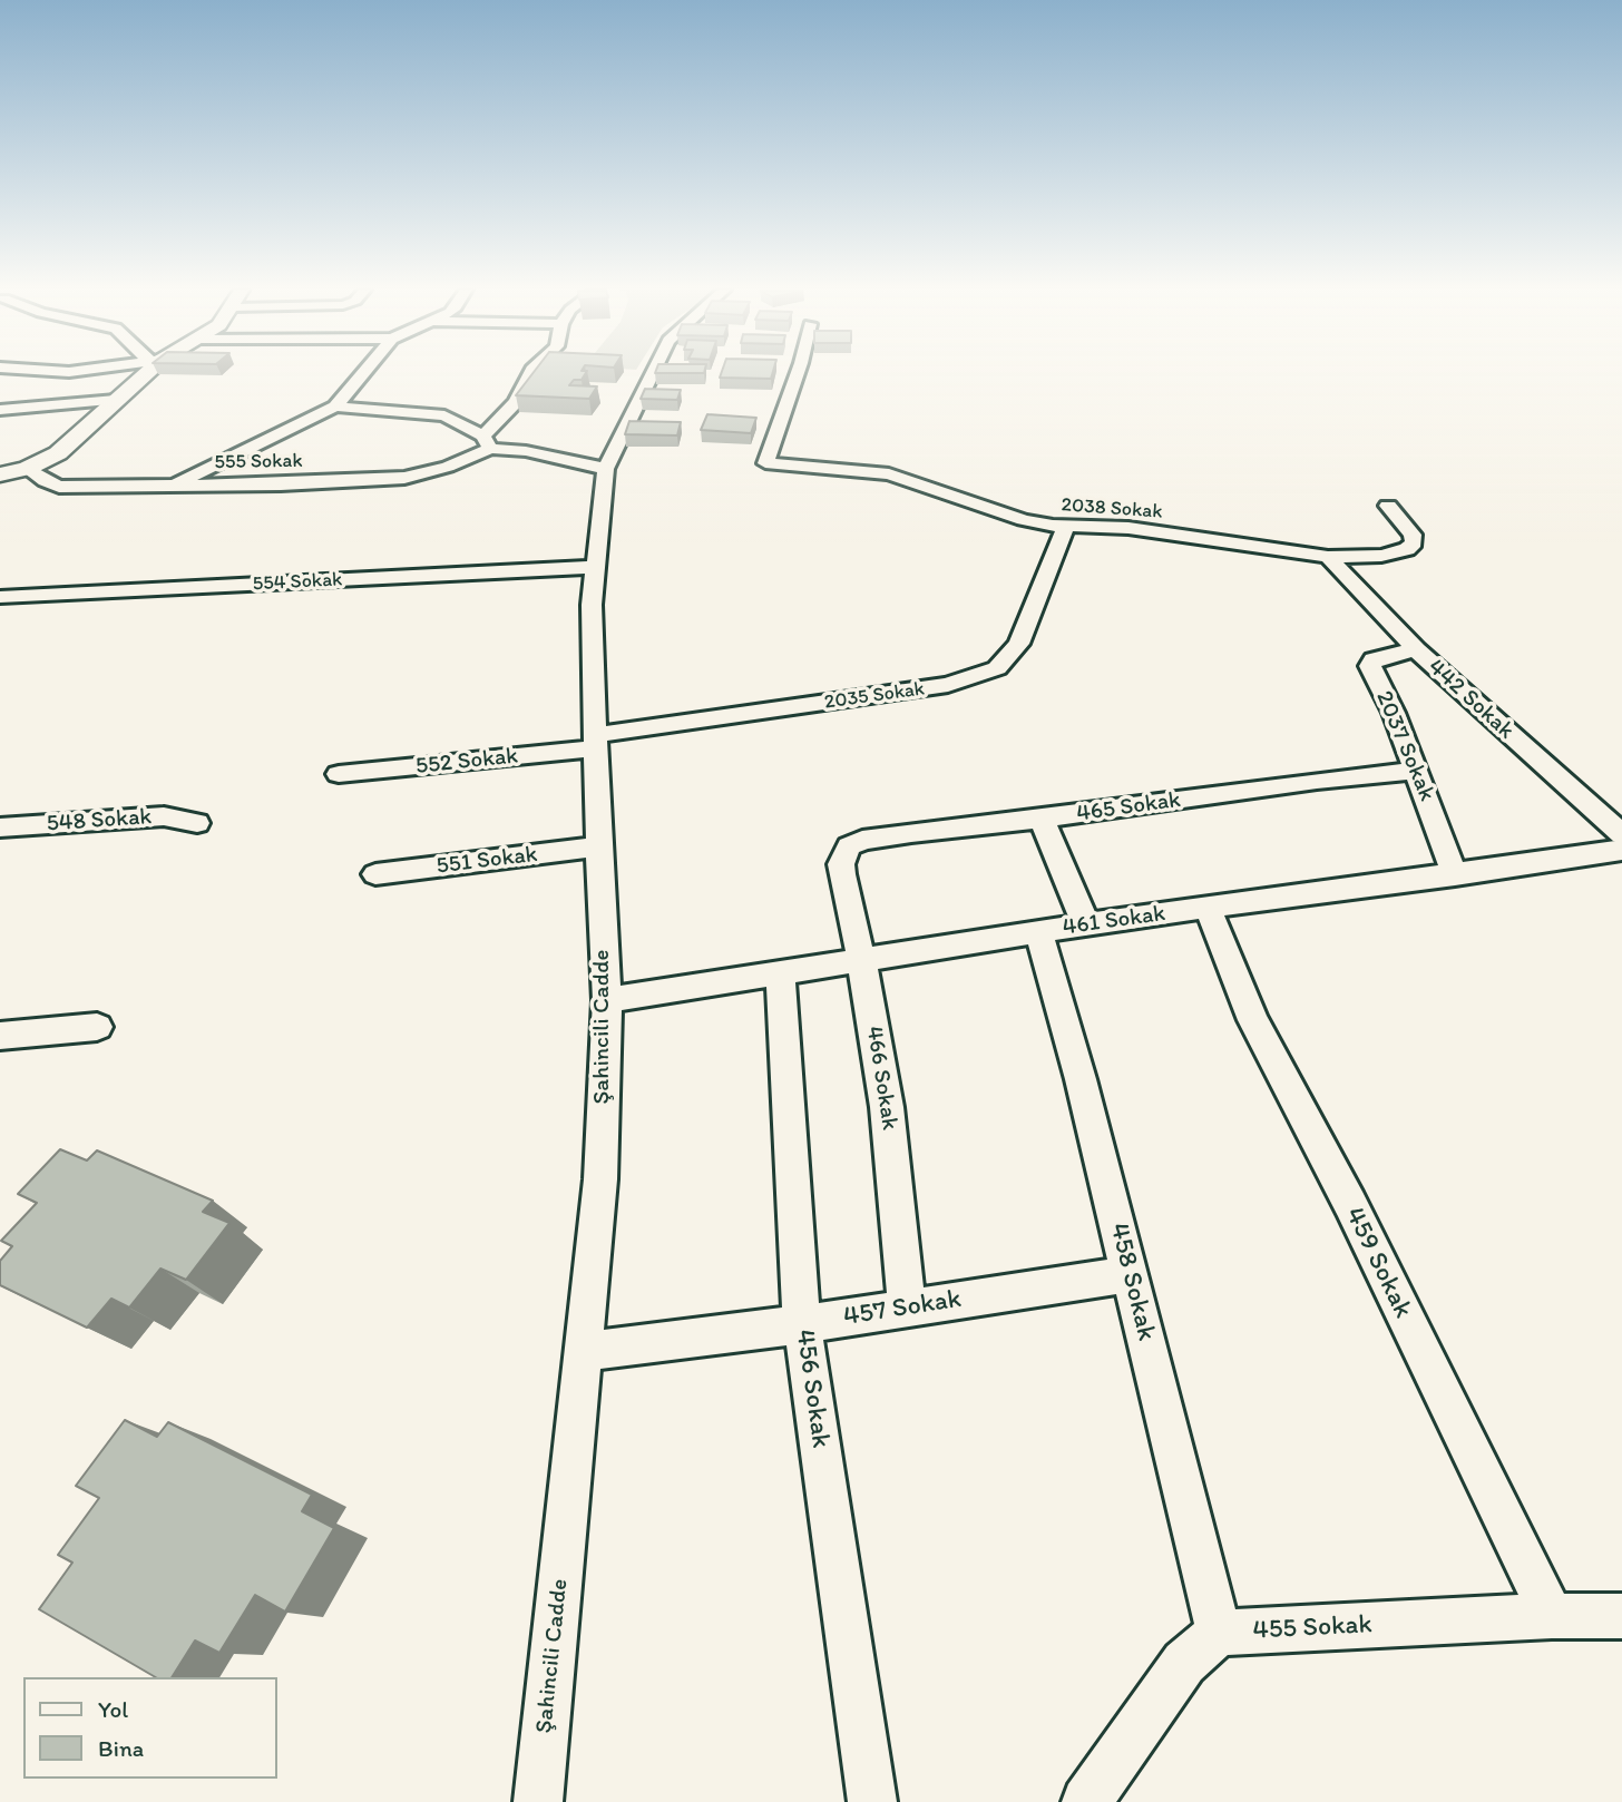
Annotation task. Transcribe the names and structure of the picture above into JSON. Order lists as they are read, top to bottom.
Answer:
{
  "streets": {
    "street": [
      "555 Sokak",
      "2038 Sokak",
      "554 Sokak",
      "2035 Sokak",
      "442 Sokak",
      "2037 Sokak",
      "552 Sokak",
      "465 Sokak",
      "548 Sokak",
      "551 Sokak",
      "461 Sokak",
      "Şahincili Cadde",
      "466 Sokak",
      "459 Sokak",
      "458 Sokak",
      "457 Sokak",
      "456 Sokak",
      "455 Sokak"
    ]
  },
  "crossings": [
    ["2038 Sokak", "2035 Sokak"],
    ["2038 Sokak", "442 Sokak"],
    ["554 Sokak", "Şahincili Cadde"],
    ["2035 Sokak", "552 Sokak"],
    ["2035 Sokak", "Şahincili Cadde"],
    ["442 Sokak", "2037 Sokak"],
    ["2037 Sokak", "465 Sokak"],
    ["2037 Sokak", "461 Sokak"],
    ["552 Sokak", "Şahincili Cadde"],
    ["465 Sokak", "466 Sokak"],
    ["551 Sokak", "Şahincili Cadde"],
    ["461 Sokak", "Şahincili Cadde"],
    ["461 Sokak", "466 Sokak"],
    ["461 Sokak", "459 Sokak"],
    ["461 Sokak", "458 Sokak"],
    ["461 Sokak", "456 Sokak"],
    ["Şahincili Cadde", "457 Sokak"],
    ["466 Sokak", "457 Sokak"],
    ["459 Sokak", "455 Sokak"],
    ["458 Sokak", "457 Sokak"],
    ["458 Sokak", "455 Sokak"],
    ["457 Sokak", "456 Sokak"]
  ],
  "legend": ["Yol", "Bina"]
}
